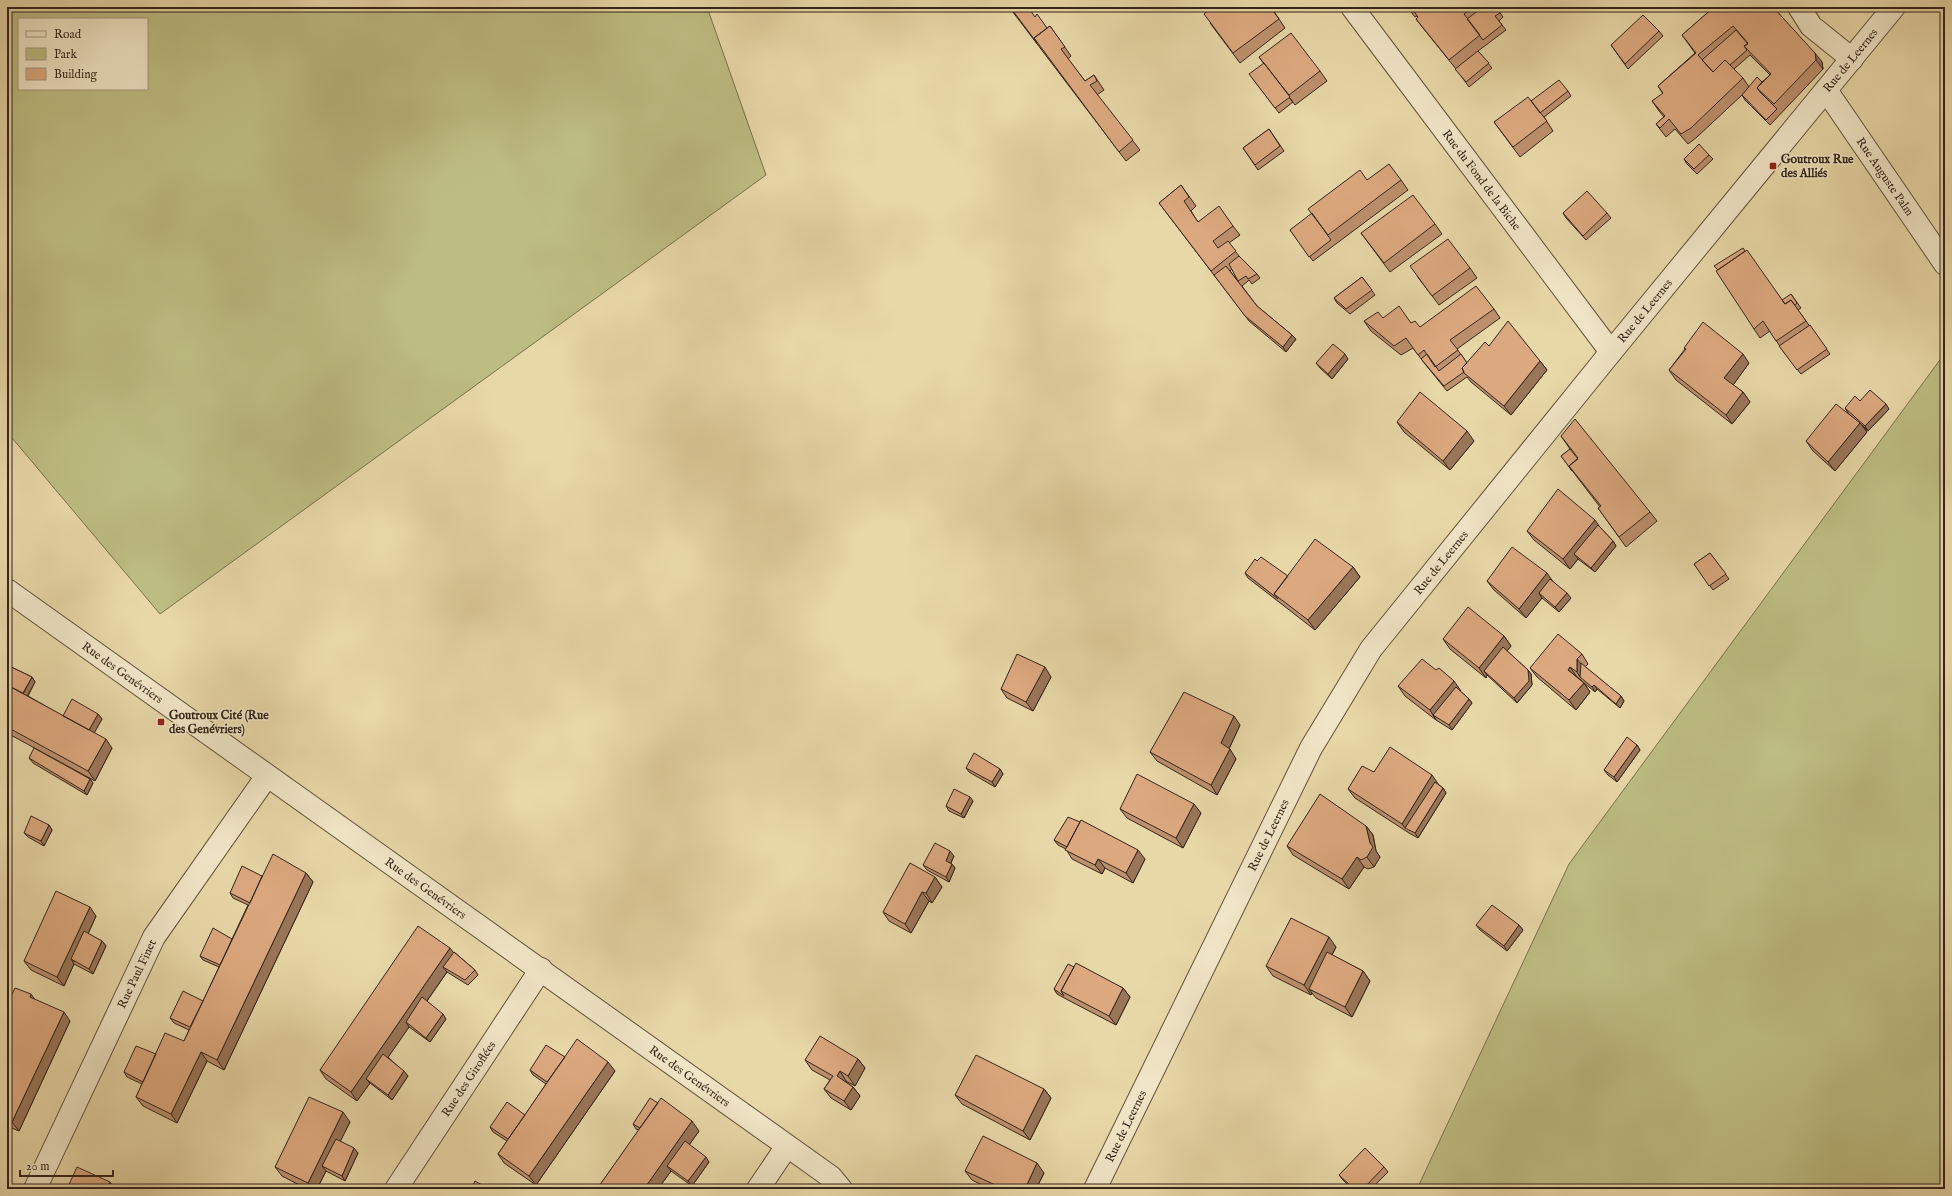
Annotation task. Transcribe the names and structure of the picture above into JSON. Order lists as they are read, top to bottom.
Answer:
{
  "streets": {
    "street": [
      "Rue de Leernes",
      "Rue Auguste Palm",
      "Rue du Fond de la Biche",
      "Rue des Genévriers",
      "Rue Paul Finet",
      "Rue des Giroflées"
    ]
  },
  "crossings": [
    ["Rue de Leernes", "Rue Auguste Palm"],
    ["Rue de Leernes", "Rue du Fond de la Biche"],
    ["Rue des Genévriers", "Rue Paul Finet"],
    ["Rue des Genévriers", "Rue des Giroflées"]
  ],
  "places": {
    "transit": ["Goutroux Rue des Alliés", "Goutroux Cité (Rue des Genévriers)"]
  },
  "legend": ["Road", "Park", "Building"],
  "scale_bar": "20 m"
}
